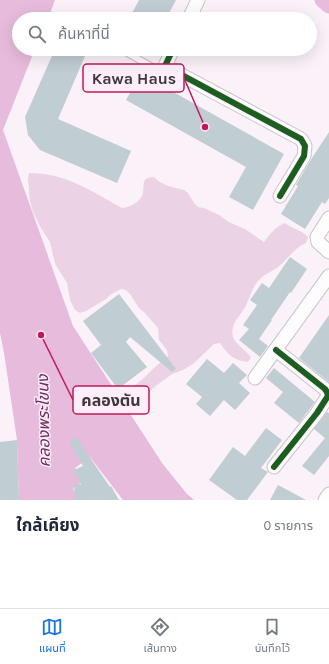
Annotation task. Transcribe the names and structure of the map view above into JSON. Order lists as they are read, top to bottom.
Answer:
{
  "water": ["คลองพระโขนง"],
  "places": ["Kawa Haus", "คลองตัน"],
  "page": {
    "search": "ค้นหาที่นี่",
    "heading": ["ใกล้เคียง", "0 รายการ"],
    "nav": ["แผนที่", "เส้นทาง", "บันทึกไว้"]
  }
}
